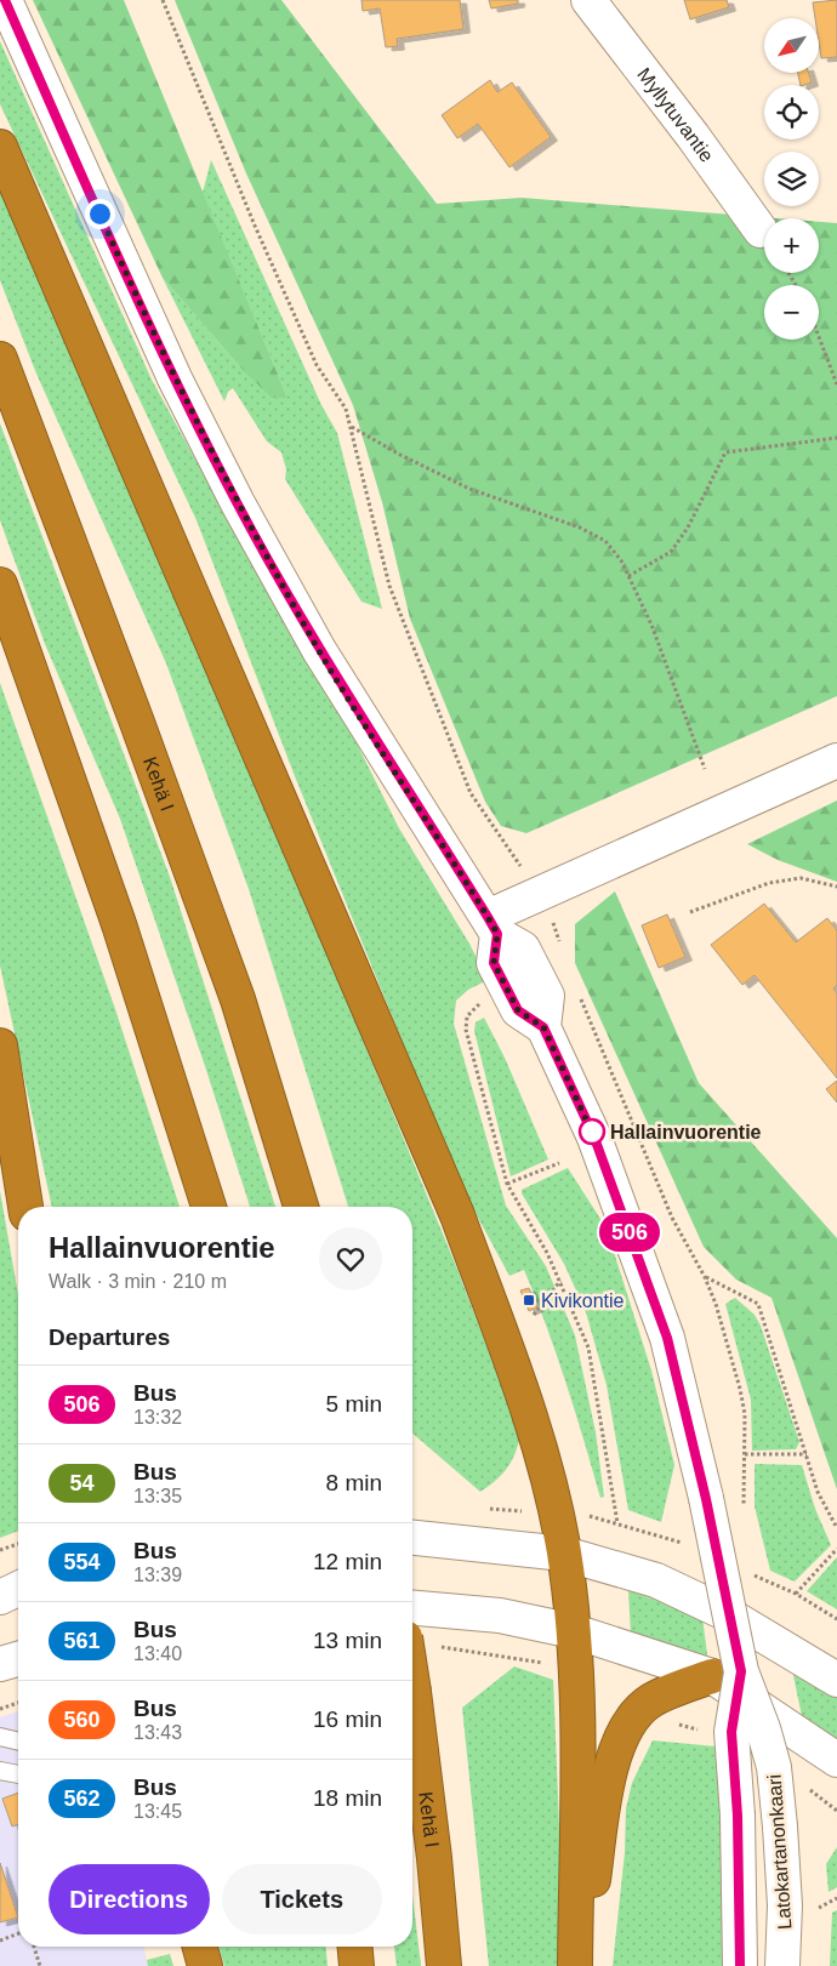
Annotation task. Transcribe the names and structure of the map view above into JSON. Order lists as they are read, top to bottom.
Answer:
{
  "streets": {
    "highway": ["Kehä I"],
    "street": ["Myllytuvantie", "Latokartanonkaari"]
  },
  "places": {
    "other": ["Hallainvuorentie"],
    "transit": ["Kivikontie"]
  },
  "lines": ["bus line 506"],
  "north": "bottom left",
  "page": {
    "on_map": "506",
    "map_buttons": ["+", "−"],
    "heading": [
      ["Hallainvuorentie", "Walk · 3 min · 210 m"],
      "Departures"
    ],
    "list": [
      {
        "mark": "506",
        "name": "Bus",
        "note": "13:32",
        "value": "5 min"
      },
      {
        "mark": "54",
        "name": "Bus",
        "note": "13:35",
        "value": "8 min"
      },
      {
        "mark": "554",
        "name": "Bus",
        "note": "13:39",
        "value": "12 min"
      },
      {
        "mark": "561",
        "name": "Bus",
        "note": "13:40",
        "value": "13 min"
      },
      {
        "mark": "560",
        "name": "Bus",
        "note": "13:43",
        "value": "16 min"
      },
      {
        "mark": "562",
        "name": "Bus",
        "note": "13:45",
        "value": "18 min"
      }
    ],
    "buttons": ["Directions", "Tickets"]
  }
}
